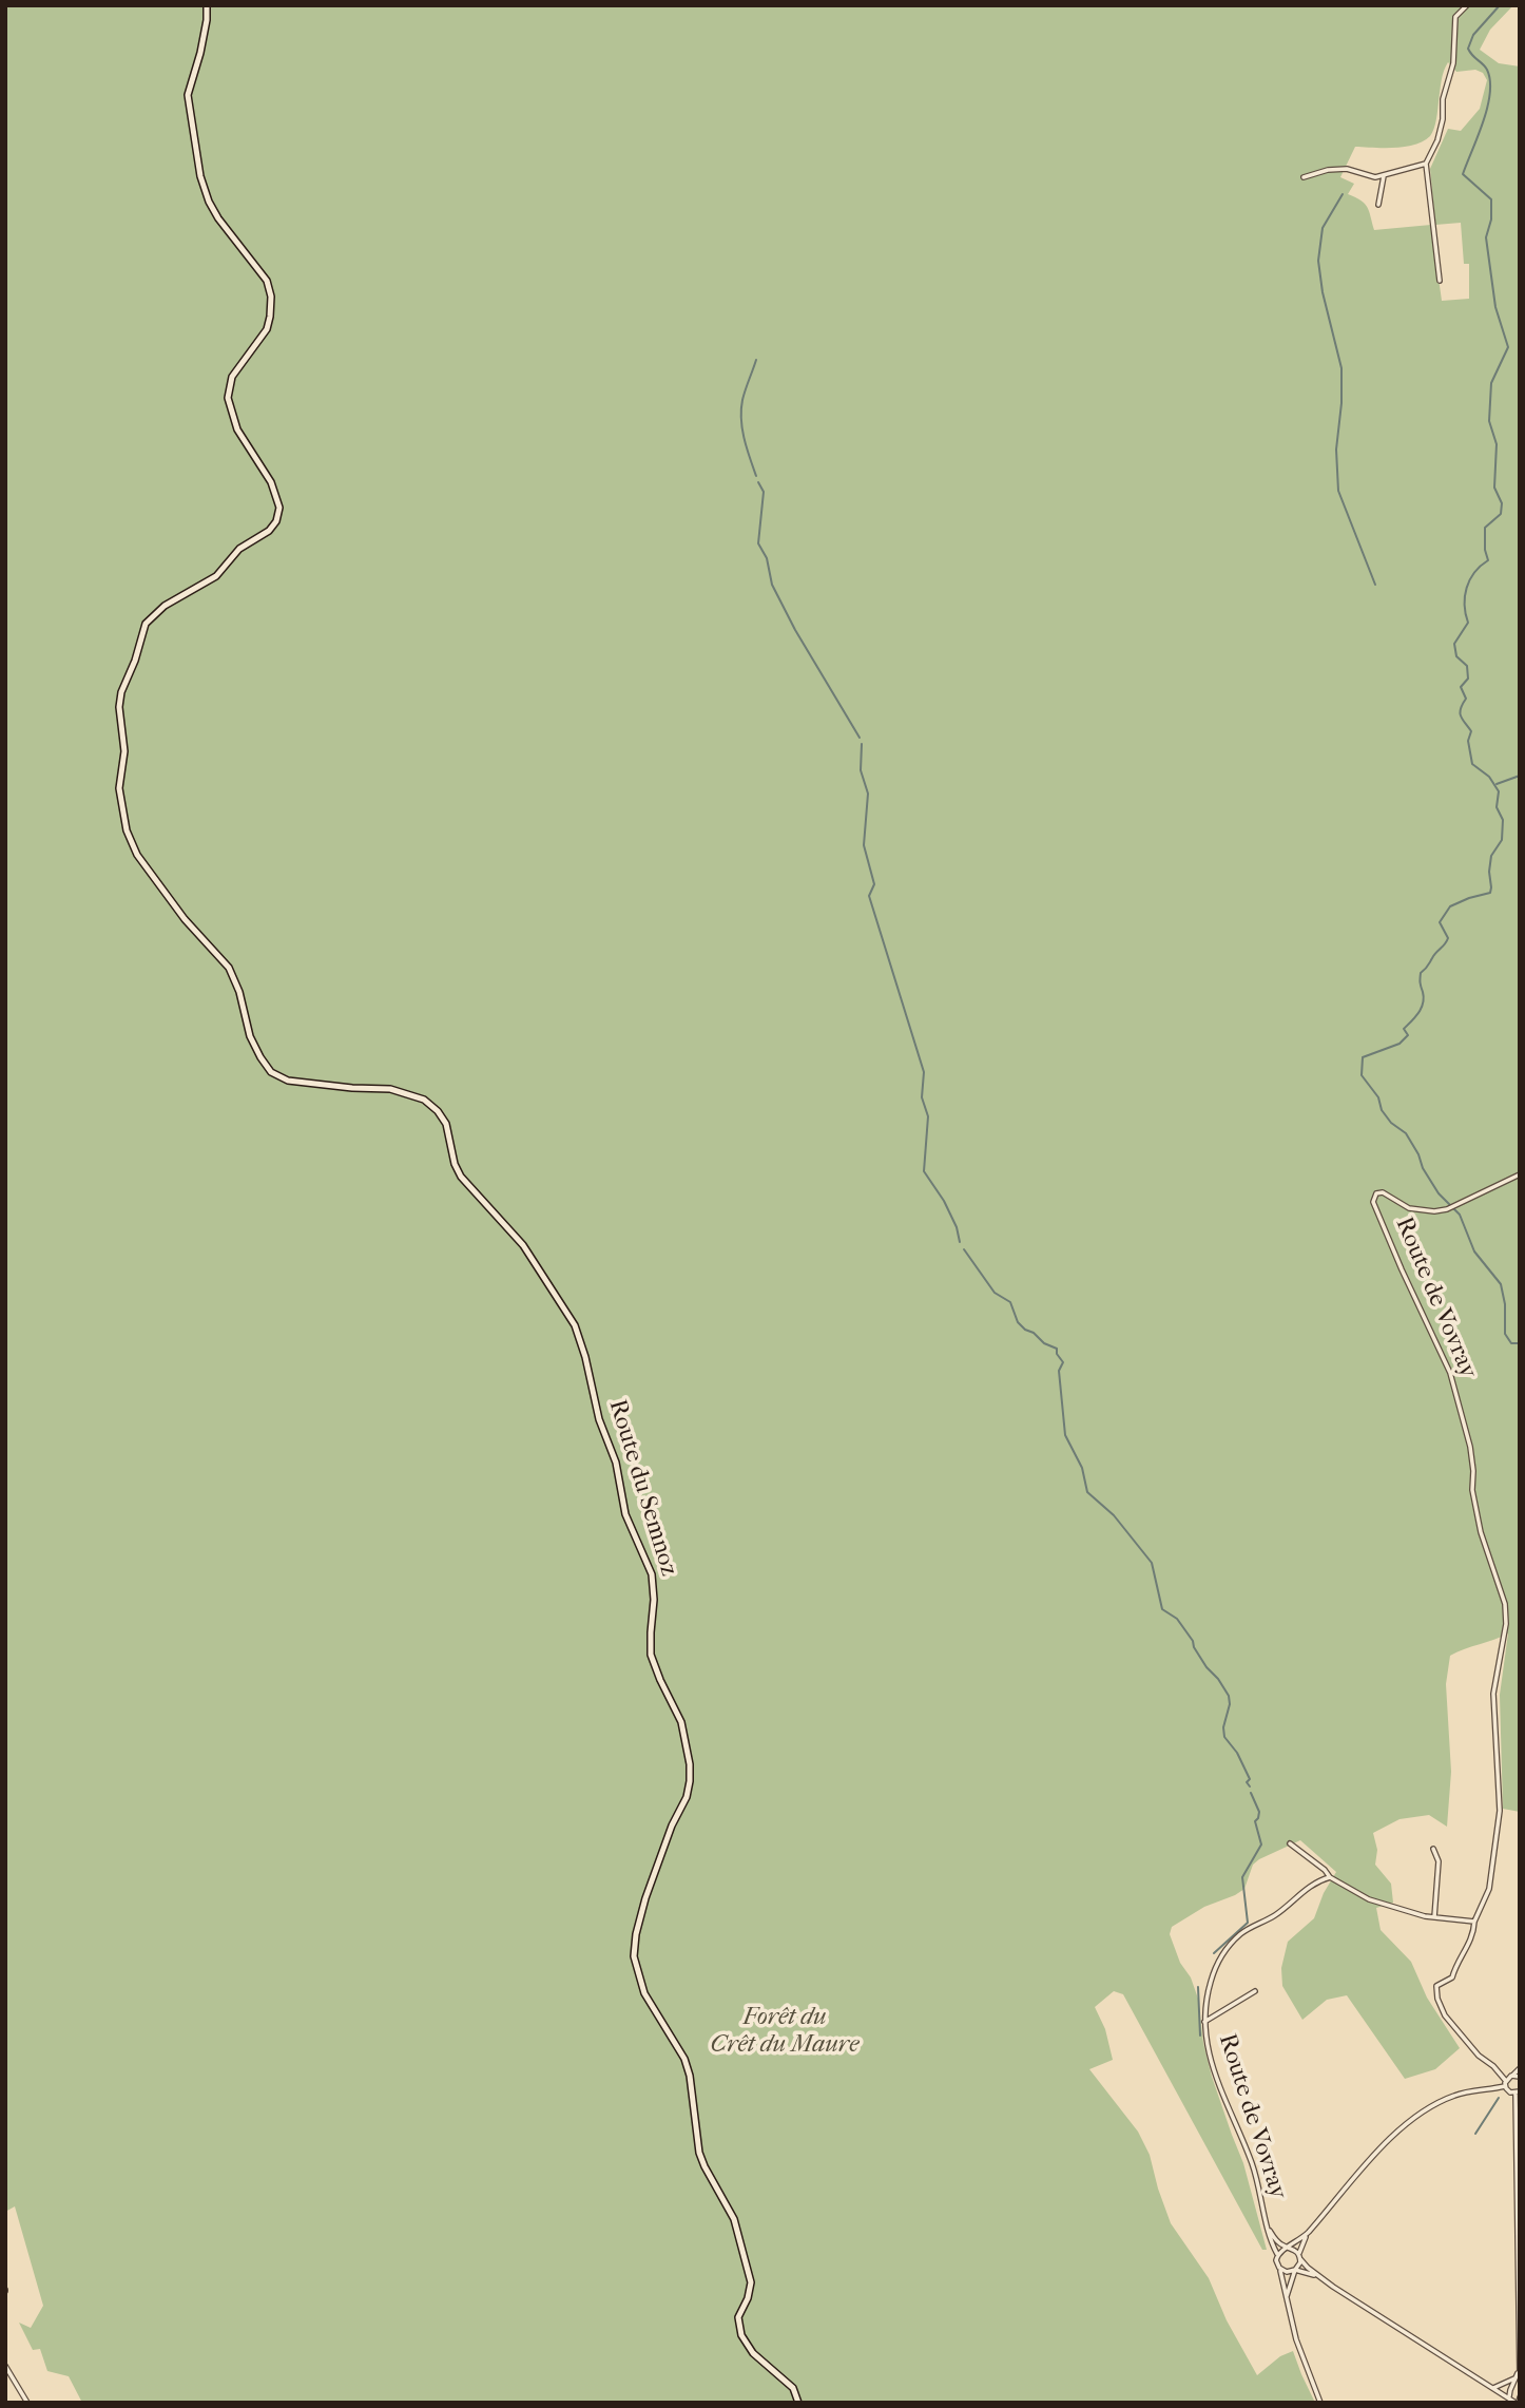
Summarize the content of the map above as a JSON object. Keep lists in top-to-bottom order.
{
  "streets": {
    "main road": ["Route du Semnoz"],
    "street": ["Route de Vovray"]
  },
  "parks": ["Forêt du Crêt du Maure"]
}
